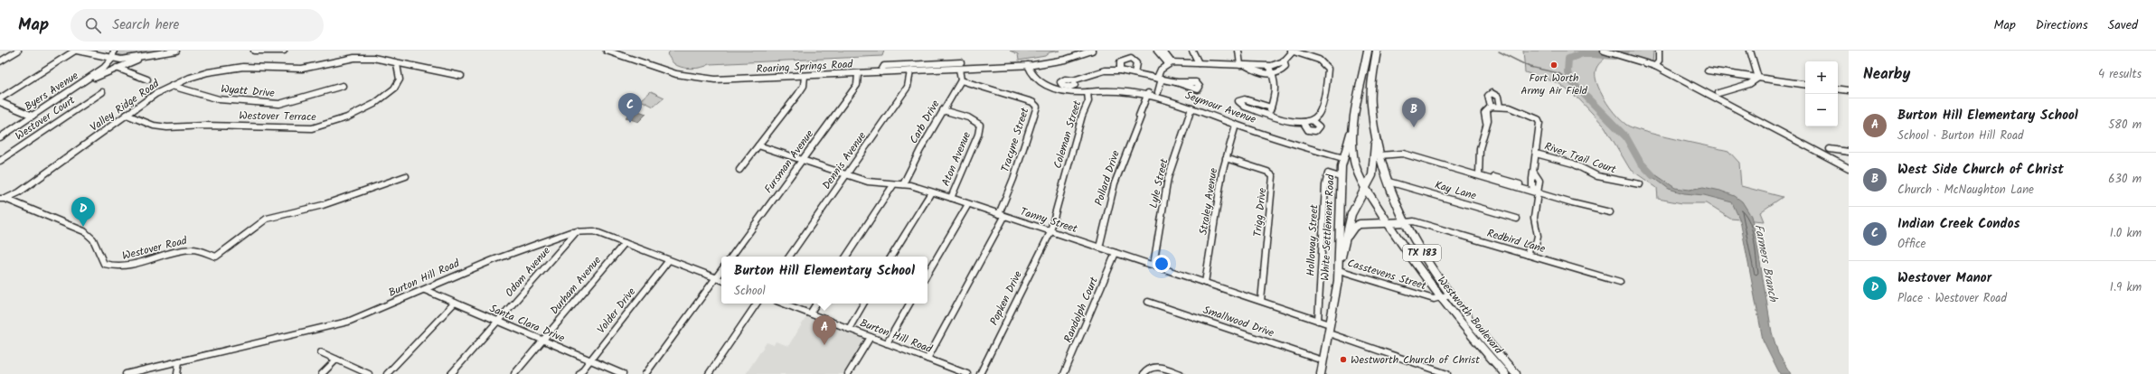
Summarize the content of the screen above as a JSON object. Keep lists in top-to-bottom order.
{
  "streets": {
    "main road": ["White Settlement Road", "TX 183", "Westworth Boulevard"],
    "street": [
      "Roaring Springs Road",
      "Byers Avenue",
      "Wyatt Drive",
      "Valley Ridge Road",
      "Seymour Avenue",
      "Westover Terrace",
      "Westover Court",
      "Carb Drive",
      "Coleman Street",
      "Tracyne Street",
      "River Trail Court",
      "Aton Avenue",
      "Dennis Avenue",
      "Fursman Avenue",
      "Pollard Drive",
      "Lyle Street",
      "Kay Lane",
      "Straley Avenue",
      "Trigg Drive",
      "Tanny Street",
      "Holloway Street",
      "Redbird Lane",
      "Westover Road",
      "Odom Avenue",
      "Casstevens Street",
      "Burton Hill Road",
      "Durham Avenue",
      "Popken Drive",
      "Randolph Court",
      "Volder Drive",
      "Smallwood Drive",
      "Santa Clara Drive"
    ]
  },
  "crossings": [
    ["Roaring Springs Road", "Coleman Street"],
    ["Roaring Springs Road", "Dennis Avenue"],
    ["Roaring Springs Road", "Fursman Avenue"],
    ["Wyatt Drive", "Valley Ridge Road"],
    ["Valley Ridge Road", "Westover Terrace"],
    ["Valley Ridge Road", "Westover Road"],
    ["Seymour Avenue", "Coleman Street"],
    ["Seymour Avenue", "Pollard Drive"],
    ["Seymour Avenue", "Lyle Street"],
    ["Seymour Avenue", "Straley Avenue"],
    ["Seymour Avenue", "White Settlement Road"],
    ["Carb Drive", "Tracyne Street"],
    ["Carb Drive", "Aton Avenue"],
    ["Carb Drive", "Tanny Street"],
    ["Coleman Street", "Tanny Street"],
    ["Coleman Street", "Popken Drive"],
    ["Tracyne Street", "Tanny Street"],
    ["Tracyne Street", "Burton Hill Road"],
    ["Aton Avenue", "Tanny Street"],
    ["Dennis Avenue", "Tanny Street"],
    ["Fursman Avenue", "Tanny Street"],
    ["Pollard Drive", "Tanny Street"],
    ["Lyle Street", "Tanny Street"],
    ["Kay Lane", "Westworth Boulevard"],
    ["Straley Avenue", "Trigg Drive"],
    ["Straley Avenue", "Tanny Street"],
    ["Trigg Drive", "Tanny Street"],
    ["Tanny Street", "White Settlement Road"],
    ["Tanny Street", "Holloway Street"],
    ["Tanny Street", "Popken Drive"],
    ["Tanny Street", "Randolph Court"],
    ["White Settlement Road", "Holloway Street"],
    ["White Settlement Road", "Casstevens Street"],
    ["White Settlement Road", "Westworth Boulevard"],
    ["White Settlement Road", "Smallwood Drive"],
    ["Redbird Lane", "Westworth Boulevard"],
    ["Odom Avenue", "Burton Hill Road"],
    ["Odom Avenue", "Santa Clara Drive"],
    ["Casstevens Street", "Westworth Boulevard"],
    ["Burton Hill Road", "Durham Avenue"],
    ["Burton Hill Road", "Volder Drive"],
    ["Burton Hill Road", "Santa Clara Drive"],
    ["Durham Avenue", "Santa Clara Drive"],
    ["Volder Drive", "Santa Clara Drive"]
  ],
  "water": ["Farmers Branch"],
  "places": ["Fort Worth Army Air Field", "Westworth Church of Christ"],
  "page": {
    "header": "Map",
    "search": "Search here",
    "nav": ["Map", "Directions", "Saved"],
    "heading": ["Nearby", "4 results"],
    "map_buttons": ["+", "−"],
    "pins": [
      "C",
      "B",
      "D",
      "A"
    ],
    "list": [
      {
        "mark": "A",
        "name": "Burton Hill Elementary School",
        "note": "School · Burton Hill Road",
        "value": "580 m"
      },
      {
        "mark": "B",
        "name": "West Side Church of Christ",
        "note": "Church · McNaughton Lane",
        "value": "630 m"
      },
      {
        "mark": "C",
        "name": "Indian Creek Condos",
        "note": "Office",
        "value": "1.0 km"
      },
      {
        "mark": "D",
        "name": "Westover Manor",
        "note": "Place · Westover Road",
        "value": "1.9 km"
      }
    ],
    "popup": ["Burton Hill Elementary School", "School"]
  }
}
